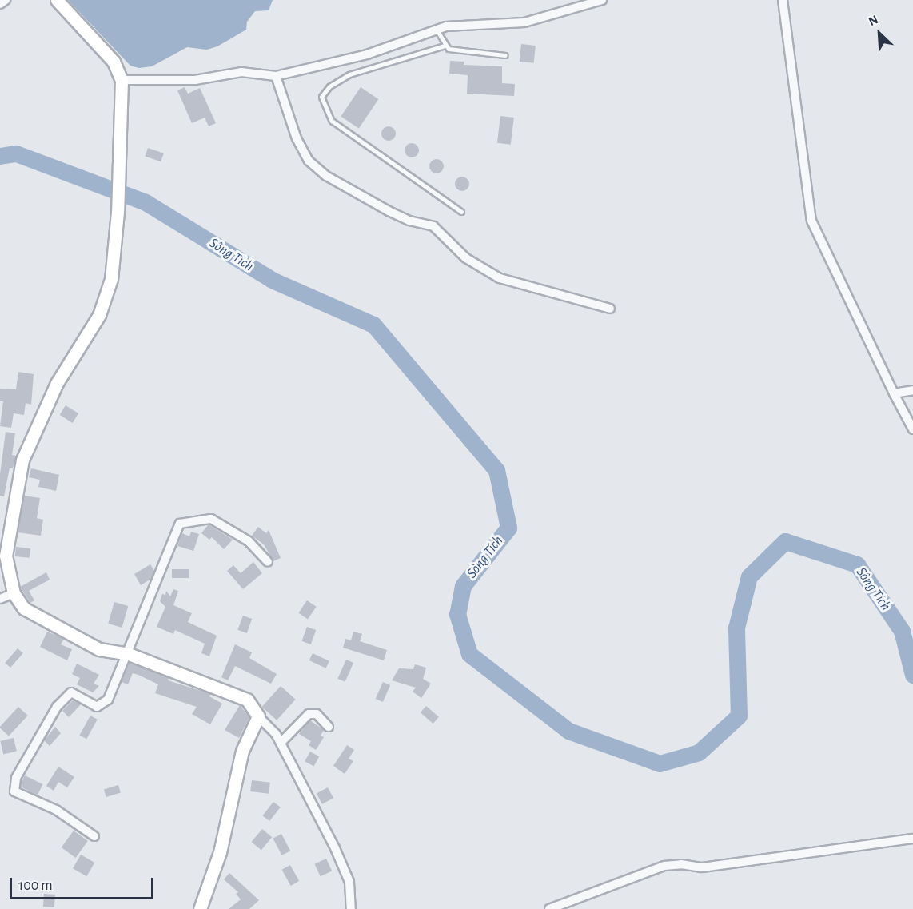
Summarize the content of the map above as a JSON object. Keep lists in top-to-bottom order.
{
  "water": ["Sông Tích"],
  "scale_bar": "100 m",
  "north": "top left"
}
